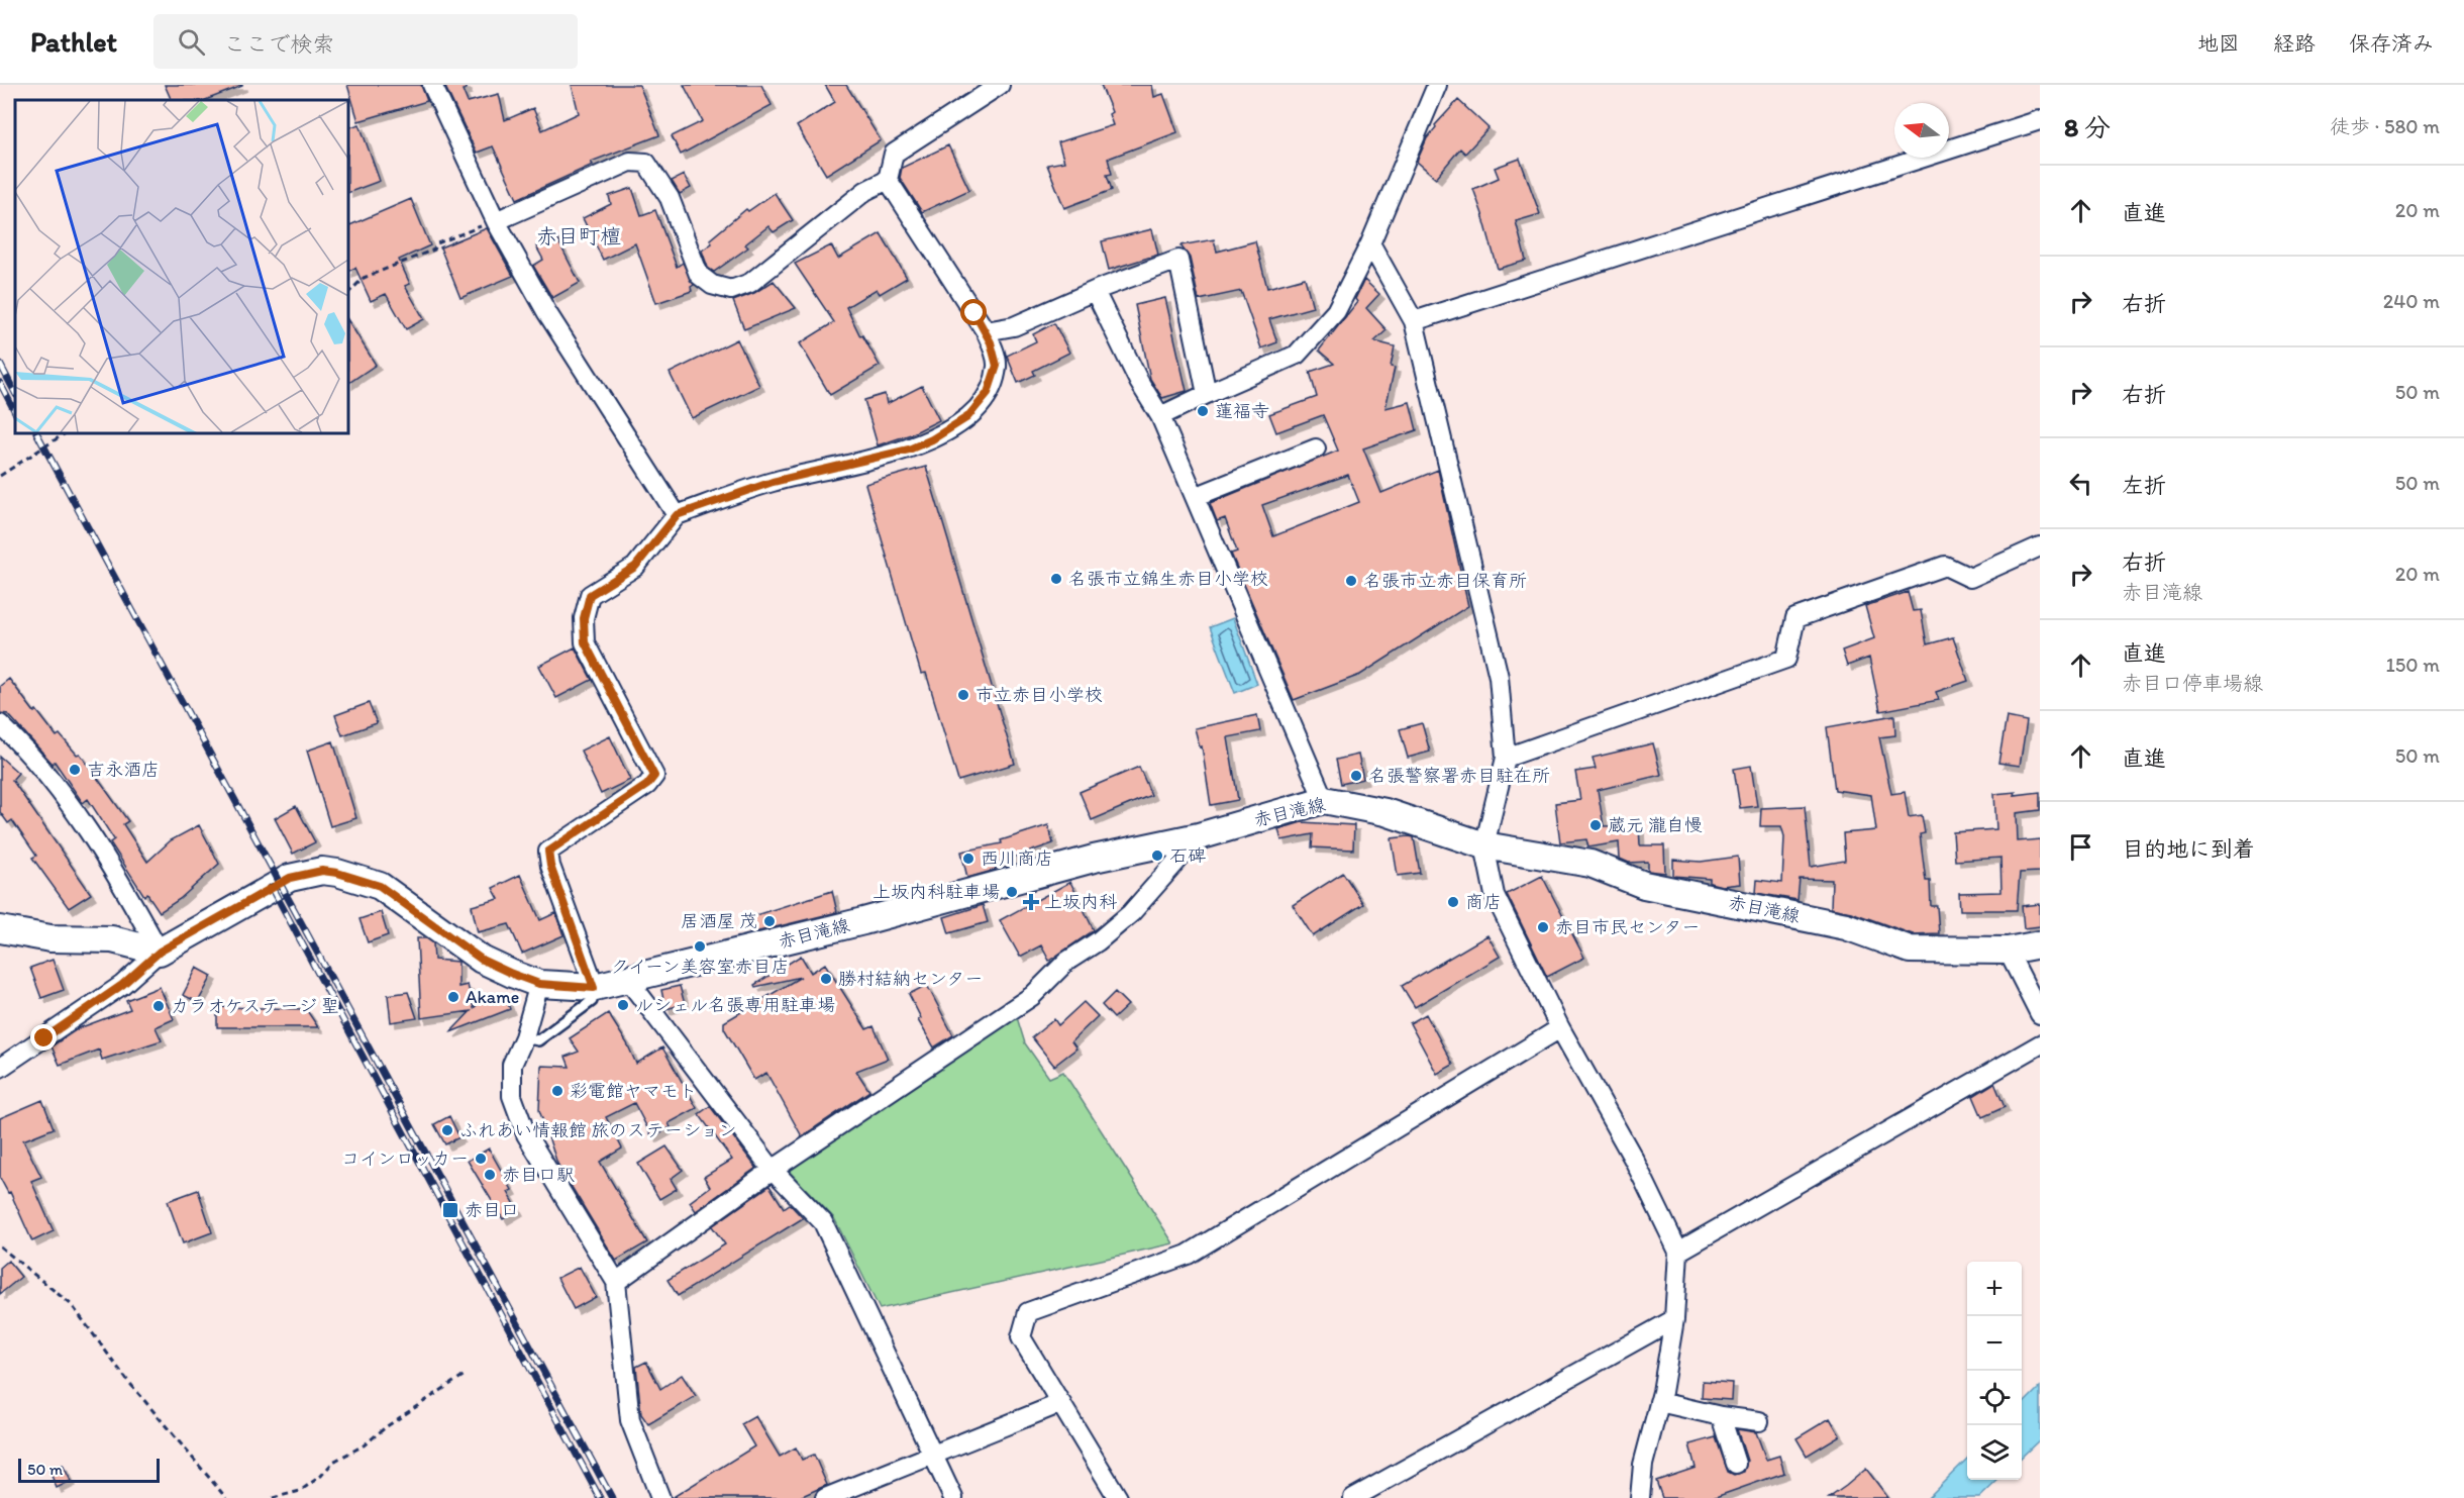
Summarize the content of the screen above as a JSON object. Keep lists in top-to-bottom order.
{
  "streets": {
    "main road": ["赤目滝線"]
  },
  "districts": ["赤目町檀"],
  "places": {
    "other": [
      "蓮福寺",
      "名張市立錦生赤目小学校",
      "名張市立赤目保育所",
      "市立赤目小学校",
      "吉永酒店",
      "名張警察署赤目駐在所",
      "蔵元 瀧自慢",
      "石碑",
      "西川商店",
      "上坂内科駐車場",
      "商店",
      "居酒屋 茂",
      "赤目市民センター",
      "クイーン美容室赤目店",
      "勝村結納センター",
      "Akame",
      "ルシェル名張専用駐車場",
      "カラオケステージ 聖",
      "彩電館ヤマモト",
      "ふれあい情報館 旅のステーション",
      "コインロッカー",
      "赤目口駅"
    ],
    "health": ["上坂内科"],
    "transit": ["赤目口"]
  },
  "scale_bar": "50 m",
  "north": "left",
  "page": {
    "header": "Pathlet",
    "search": "ここで検索",
    "nav": ["地図", "経路", "保存済み"],
    "heading": ["8 分", "徒歩 · 580 m"],
    "list": [
      ["直進", "20 m"],
      ["右折", "240 m"],
      ["右折", "50 m"],
      ["左折", "50 m"],
      ["右折", "赤目滝線", "20 m"],
      ["直進", "赤目口停車場線", "150 m"],
      ["直進", "50 m"],
      "目的地に到着"
    ],
    "map_buttons": ["+", "−"],
    "scale": "50 m"
  }
}
